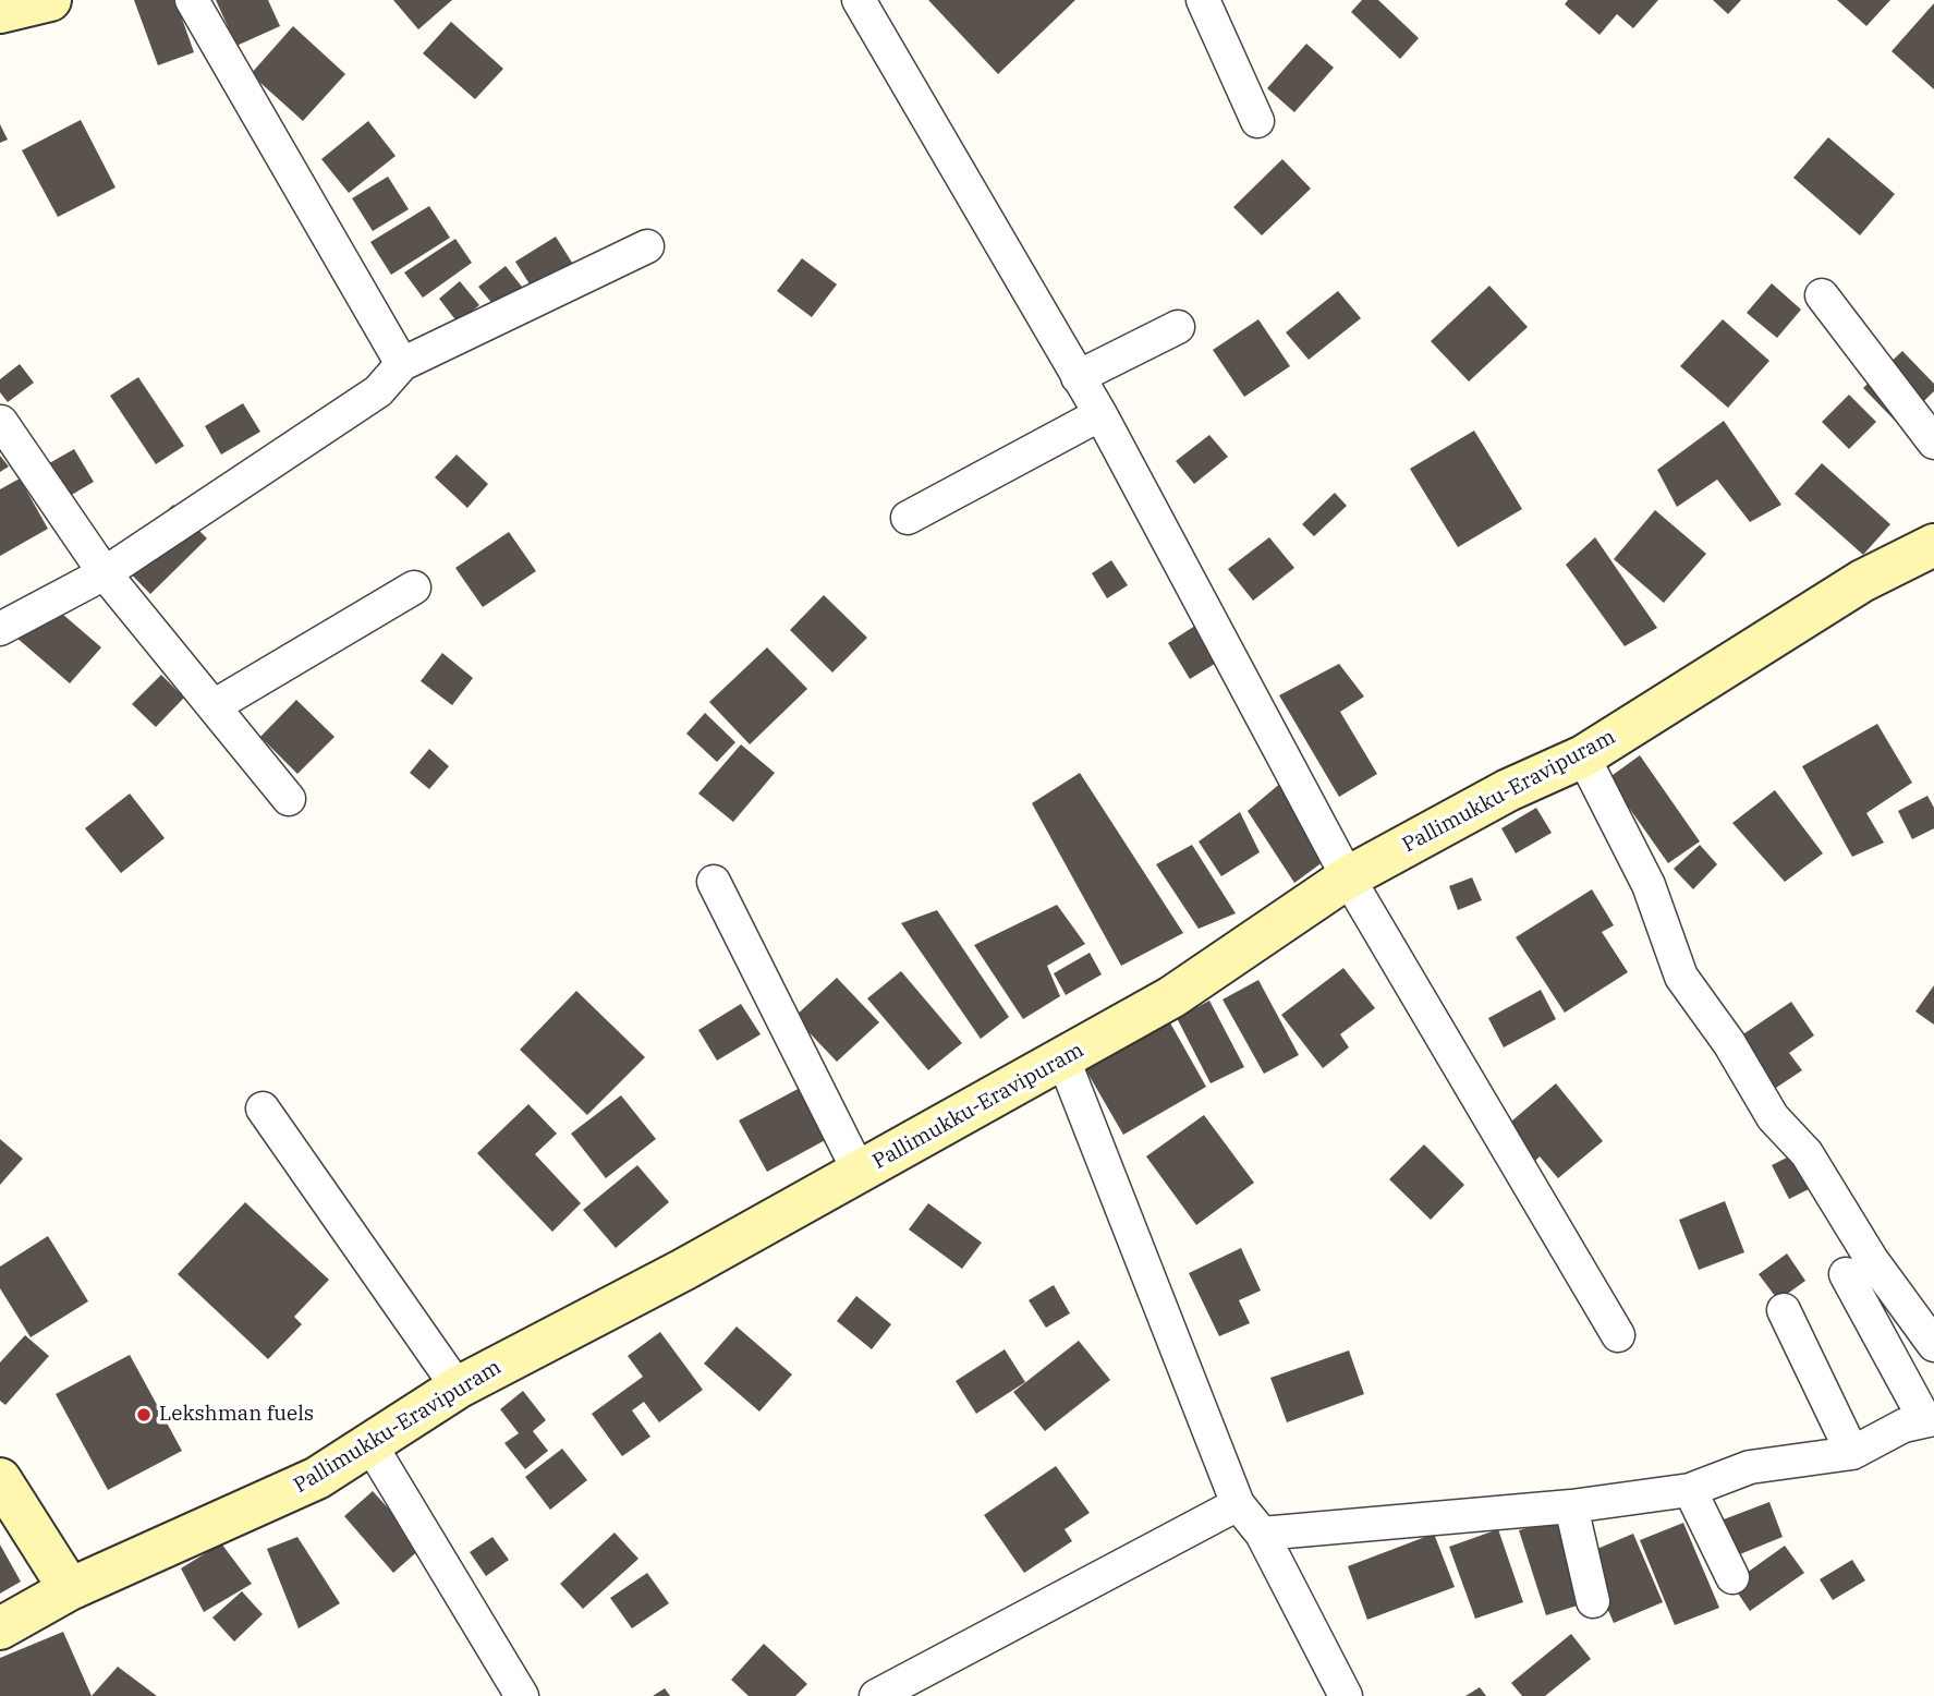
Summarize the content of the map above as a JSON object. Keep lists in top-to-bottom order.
{
  "streets": {
    "main road": ["Pallimukku-Eravipuram"]
  },
  "places": ["Lekshman fuels"]
}
